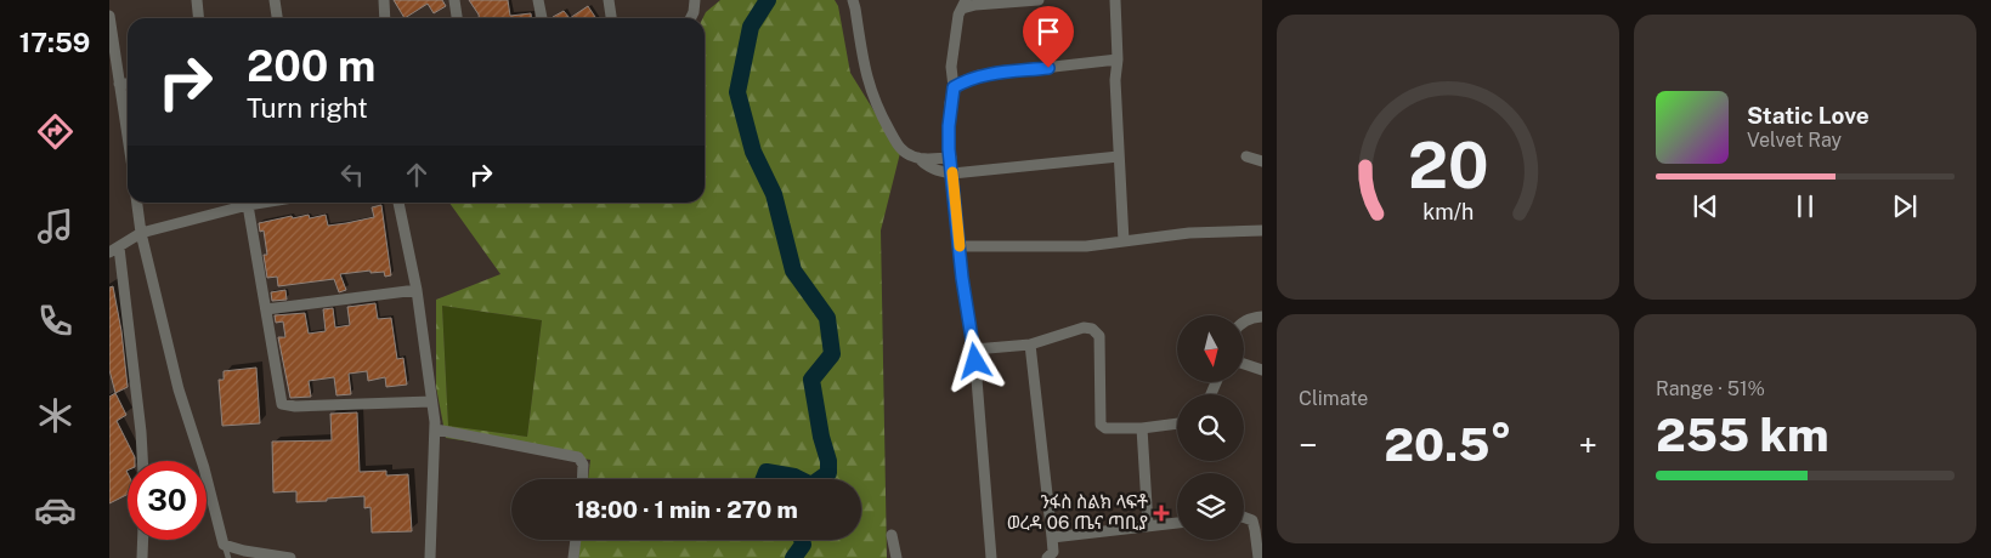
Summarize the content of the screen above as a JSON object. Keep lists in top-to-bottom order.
{
  "places": {
    "health": ["ንፋስ ስልክ ላፍቶ ወረዳ 06 ጤና ጣቢያ"]
  },
  "north": "bottom",
  "page": {
    "tabs": "17:59",
    "turn": ["200 m", "Turn right"],
    "song": ["Static Love", "Velvet Ray"],
    "tile": [
      "Climate",
      ["Range · 51%", "255 km"]
    ],
    "heat": ["−", "20.5°", "+"],
    "limit": "30",
    "trip": "18:00 · 1 min · 270 m",
    "gauge": ["20", "km/h"]
  }
}
